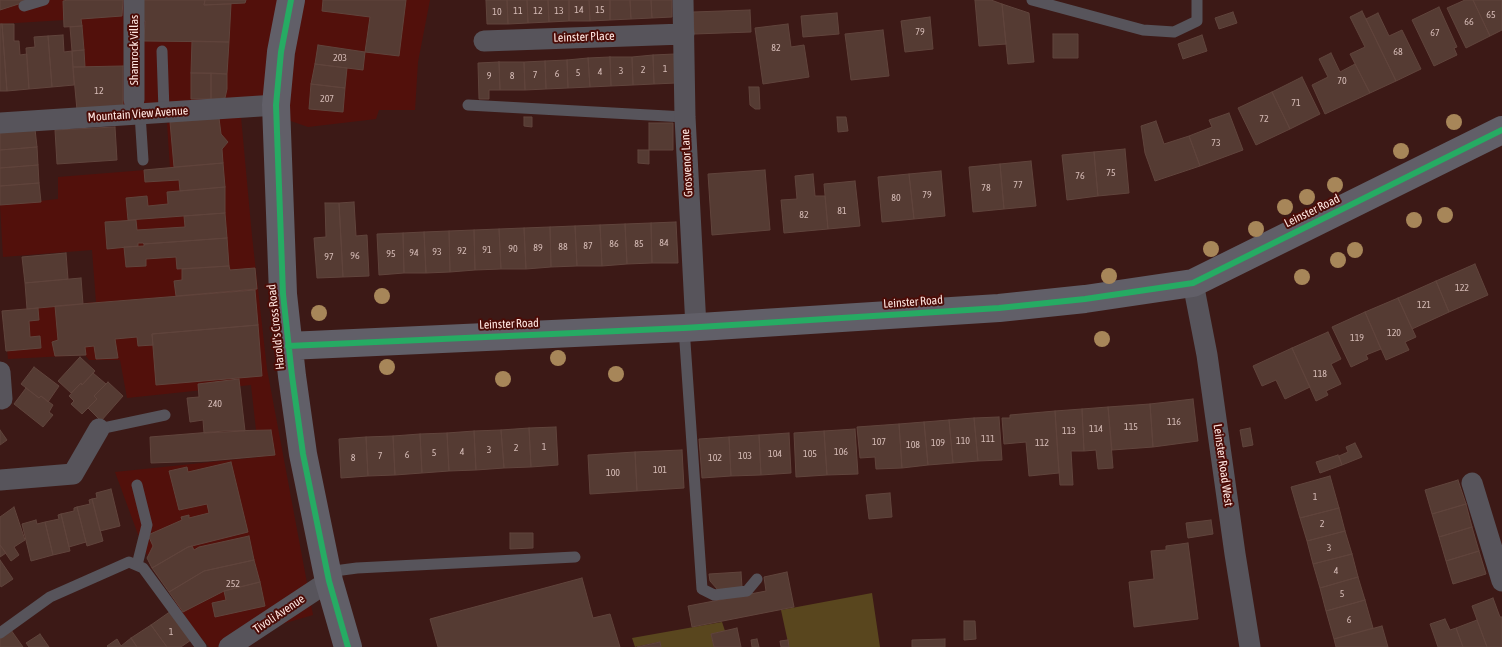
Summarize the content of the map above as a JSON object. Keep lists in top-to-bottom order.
{
  "streets": {
    "street": [
      "Leinster Place",
      "Shamrock Villas",
      "Mountain View Avenue",
      "Grosvenor Lane",
      "Leinster Road",
      "Harold's Cross Road",
      "Leinster Road West",
      "Tivoli Avenue"
    ]
  },
  "crossings": [
    ["Leinster Place", "Grosvenor Lane"],
    ["Shamrock Villas", "Mountain View Avenue"],
    ["Mountain View Avenue", "Harold's Cross Road"],
    ["Grosvenor Lane", "Leinster Road"],
    ["Leinster Road", "Harold's Cross Road"],
    ["Leinster Road", "Leinster Road West"],
    ["Harold's Cross Road", "Tivoli Avenue"]
  ],
  "house_numbers": [
    "14",
    "15",
    "11",
    "12",
    "13",
    "10",
    "65",
    "66",
    "79",
    "67",
    "82",
    "68",
    "203",
    "1",
    "2",
    "3",
    "4",
    "5",
    "6",
    "7",
    "9",
    "8",
    "70",
    "12",
    "207",
    "71",
    "72",
    "73",
    "75",
    "76",
    "77",
    "78",
    "79",
    "80",
    "81",
    "82",
    "84",
    "86",
    "85",
    "87",
    "88",
    "89",
    "90",
    "91",
    "92",
    "93",
    "94",
    "95",
    "96",
    "97",
    "122",
    "121",
    "120",
    "119",
    "118",
    "240",
    "116",
    "115",
    "114",
    "113",
    "111",
    "110",
    "107",
    "109",
    "112",
    "108",
    "1",
    "2",
    "3",
    "4",
    "106",
    "5",
    "104",
    "105",
    "6",
    "7",
    "103",
    "8",
    "102",
    "101",
    "100",
    "1",
    "2",
    "3",
    "4",
    "252",
    "5",
    "6",
    "1"
  ]
}
